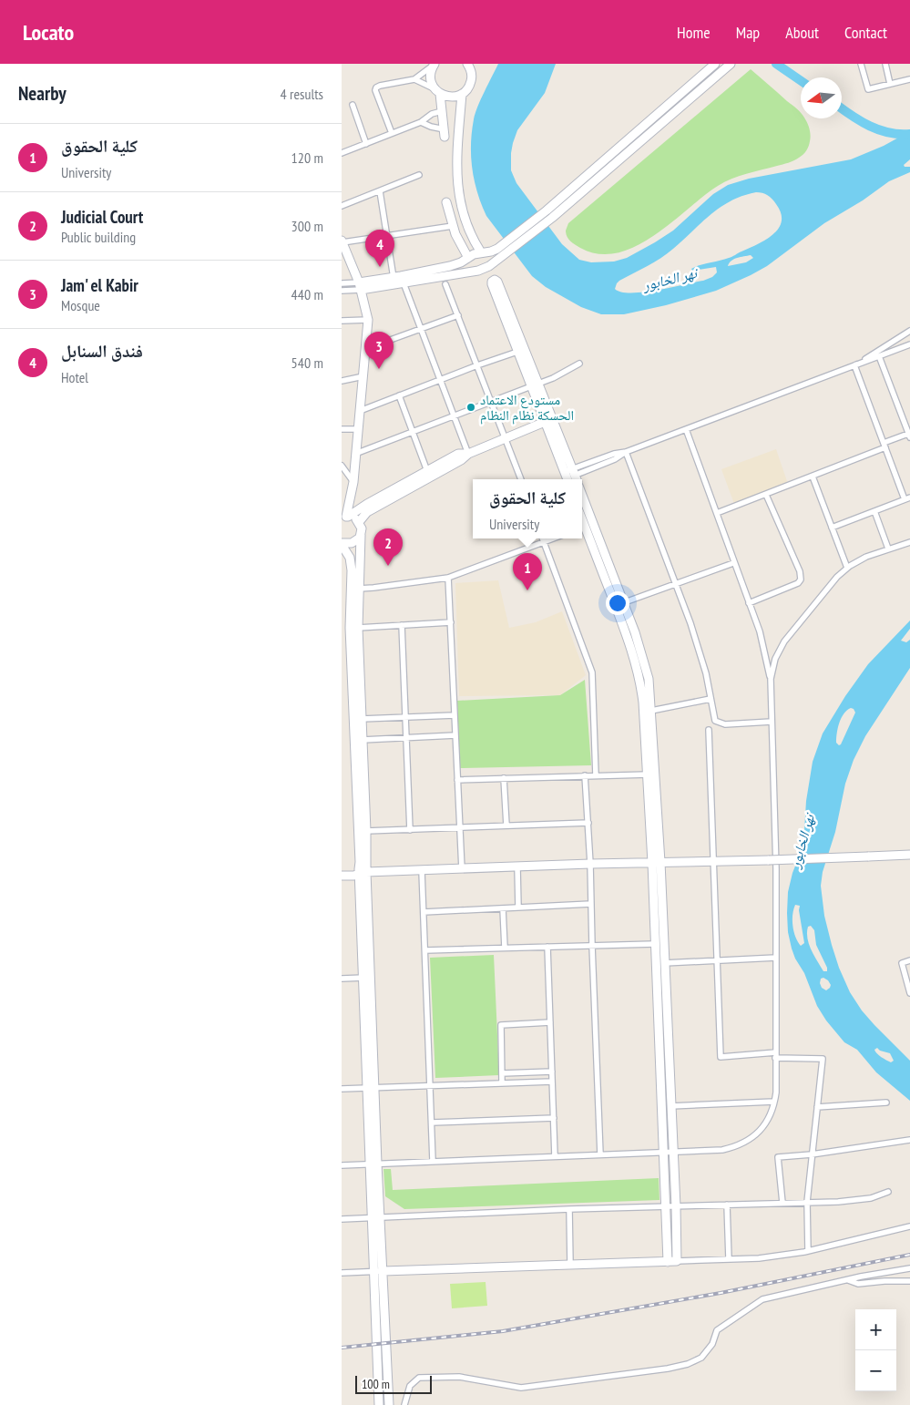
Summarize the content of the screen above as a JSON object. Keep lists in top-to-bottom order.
{
  "water": ["نهر الخابور"],
  "places": ["مستودع الاعتماد الحسكة نظام النظام"],
  "scale_bar": "100 m",
  "north": "left",
  "page": {
    "header": "Locato",
    "nav": [
      "Home",
      "Map",
      "About",
      "Contact"
    ],
    "heading": ["Nearby", "4 results"],
    "list": [
      {
        "mark": "1",
        "name": "كلية الحقوق",
        "note": "University",
        "value": "120 m"
      },
      {
        "mark": "2",
        "name": "Judicial Court",
        "note": "Public building",
        "value": "300 m"
      },
      {
        "mark": "3",
        "name": "Jam' el Kabir",
        "note": "Mosque",
        "value": "440 m"
      },
      {
        "mark": "4",
        "name": "فندق السنابل",
        "note": "Hotel",
        "value": "540 m"
      }
    ],
    "pins": [
      "4",
      "3",
      "2",
      "1"
    ],
    "popup": ["كلية الحقوق", "University"],
    "map_buttons": ["+", "−"],
    "scale": "100 m"
  }
}
